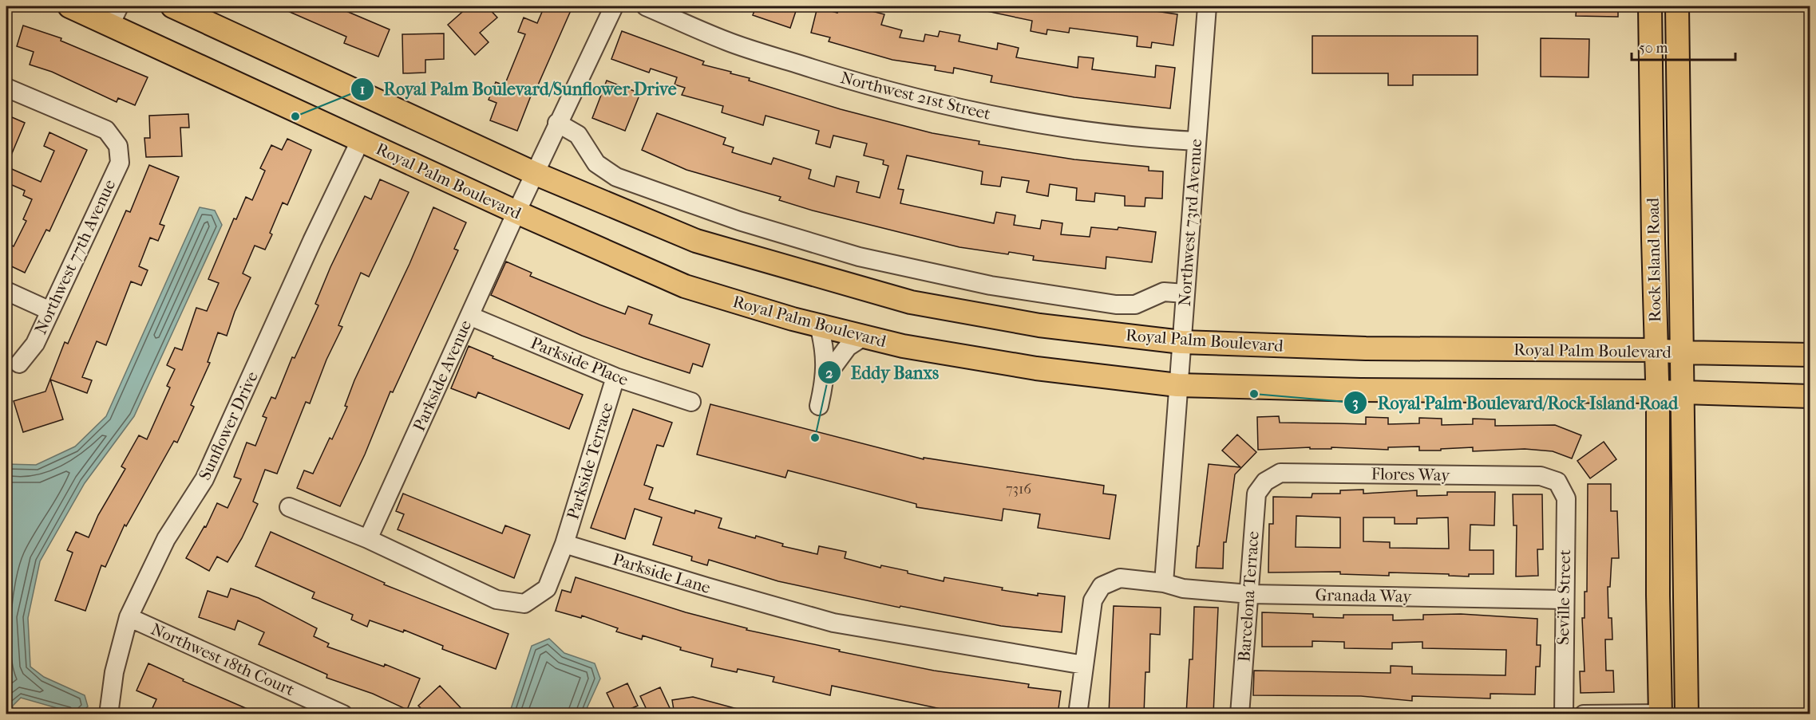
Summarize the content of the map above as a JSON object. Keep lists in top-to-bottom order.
{
  "streets": {
    "main road": ["Royal Palm Boulevard", "Rock Island Road"],
    "street": [
      "Northwest 21st Street",
      "Northwest 73rd Avenue",
      "Northwest 77th Avenue",
      "Parkside Place",
      "Parkside Avenue",
      "Sunflower Drive",
      "Parkside Terrace",
      "Flores Way",
      "Parkside Lane",
      "Granada Way",
      "Barcelona Terrace",
      "Seville Street",
      "Northwest 18th Court"
    ]
  },
  "crossings": [
    ["Northwest 21st Street", "Northwest 73rd Avenue"],
    ["Royal Palm Boulevard", "Northwest 73rd Avenue"],
    ["Royal Palm Boulevard", "Rock Island Road"],
    ["Royal Palm Boulevard", "Parkside Avenue"],
    ["Royal Palm Boulevard", "Sunflower Drive"],
    ["Northwest 73rd Avenue", "Granada Way"],
    ["Parkside Place", "Parkside Avenue"],
    ["Parkside Place", "Parkside Terrace"],
    ["Sunflower Drive", "Northwest 18th Court"],
    ["Parkside Terrace", "Parkside Lane"],
    ["Flores Way", "Barcelona Terrace"],
    ["Flores Way", "Seville Street"],
    ["Parkside Lane", "Granada Way"],
    ["Granada Way", "Barcelona Terrace"],
    ["Granada Way", "Seville Street"]
  ],
  "places": ["Royal Palm Boulevard/Sunflower Drive", "Royal Palm Boulevard/Rock Island Road", "Eddy Banxs"],
  "house_numbers": ["7316"],
  "scale_bar": "50 m"
}
